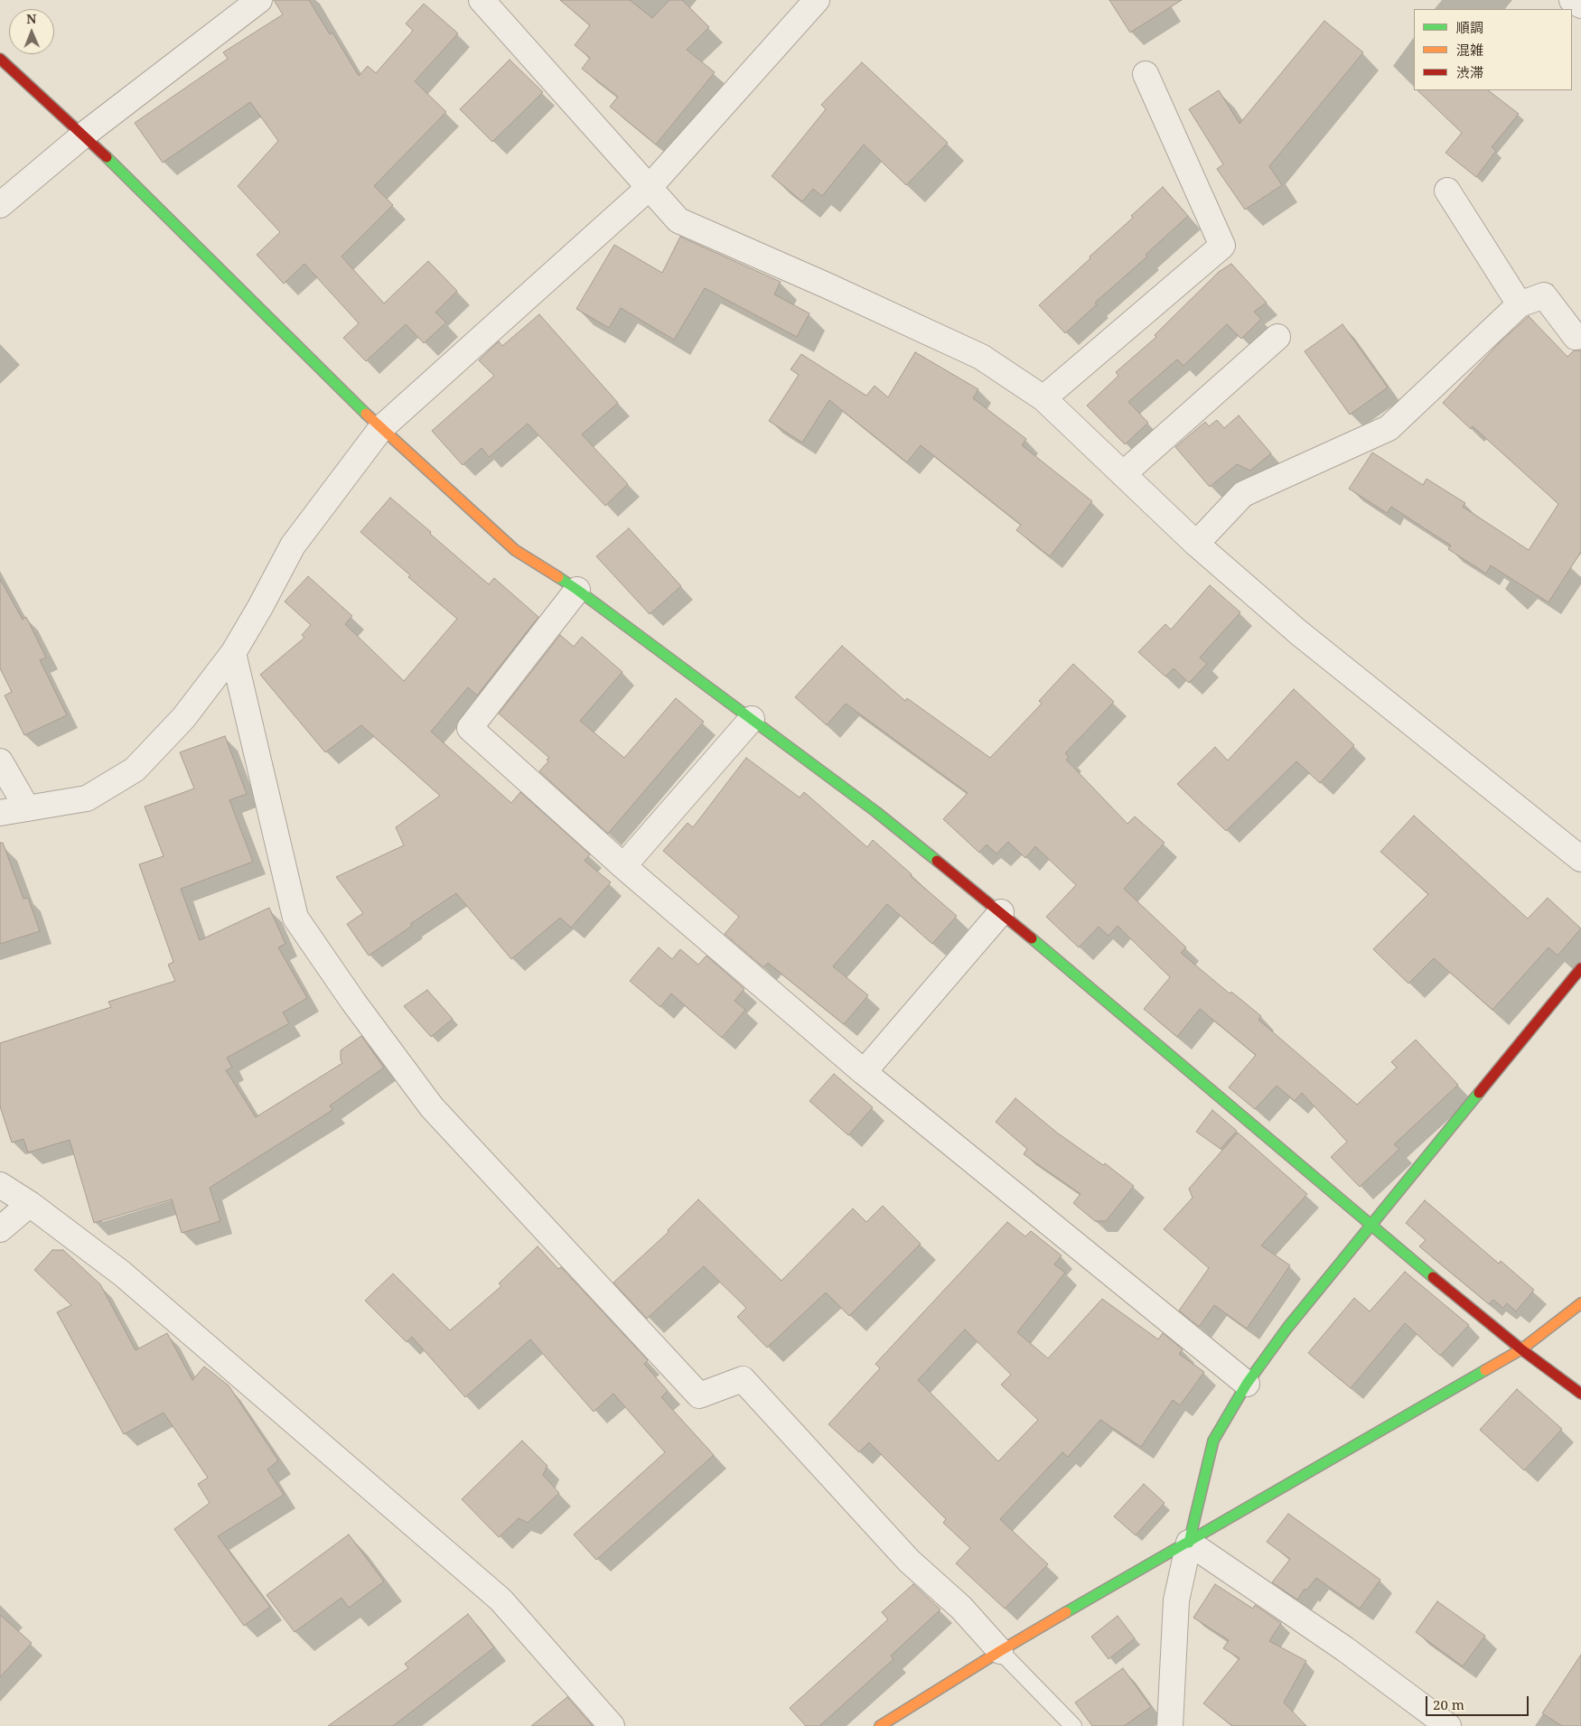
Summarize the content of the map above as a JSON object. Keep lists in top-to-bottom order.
{
  "legend": ["順調", "混雑", "渋滞"],
  "scale_bar": "20 m",
  "north": "top"
}
